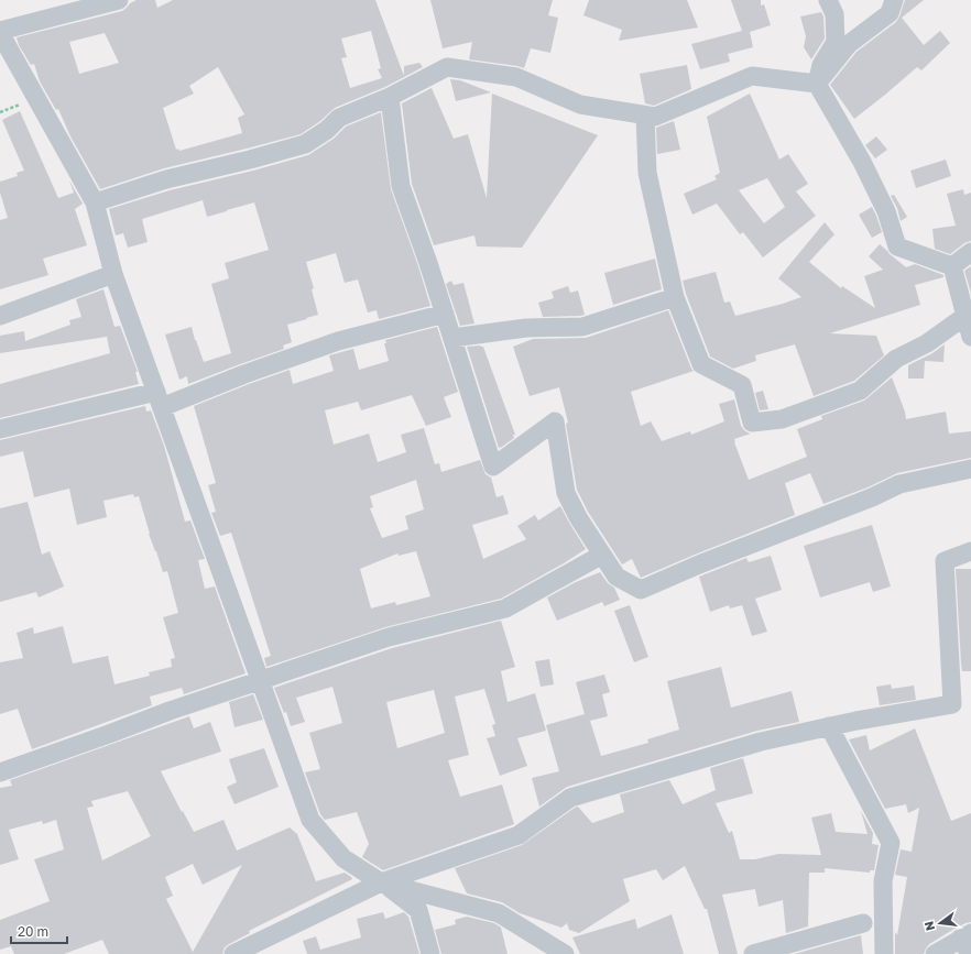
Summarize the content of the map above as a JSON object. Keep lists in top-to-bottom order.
{
  "scale_bar": "20 m",
  "north": "left"
}
